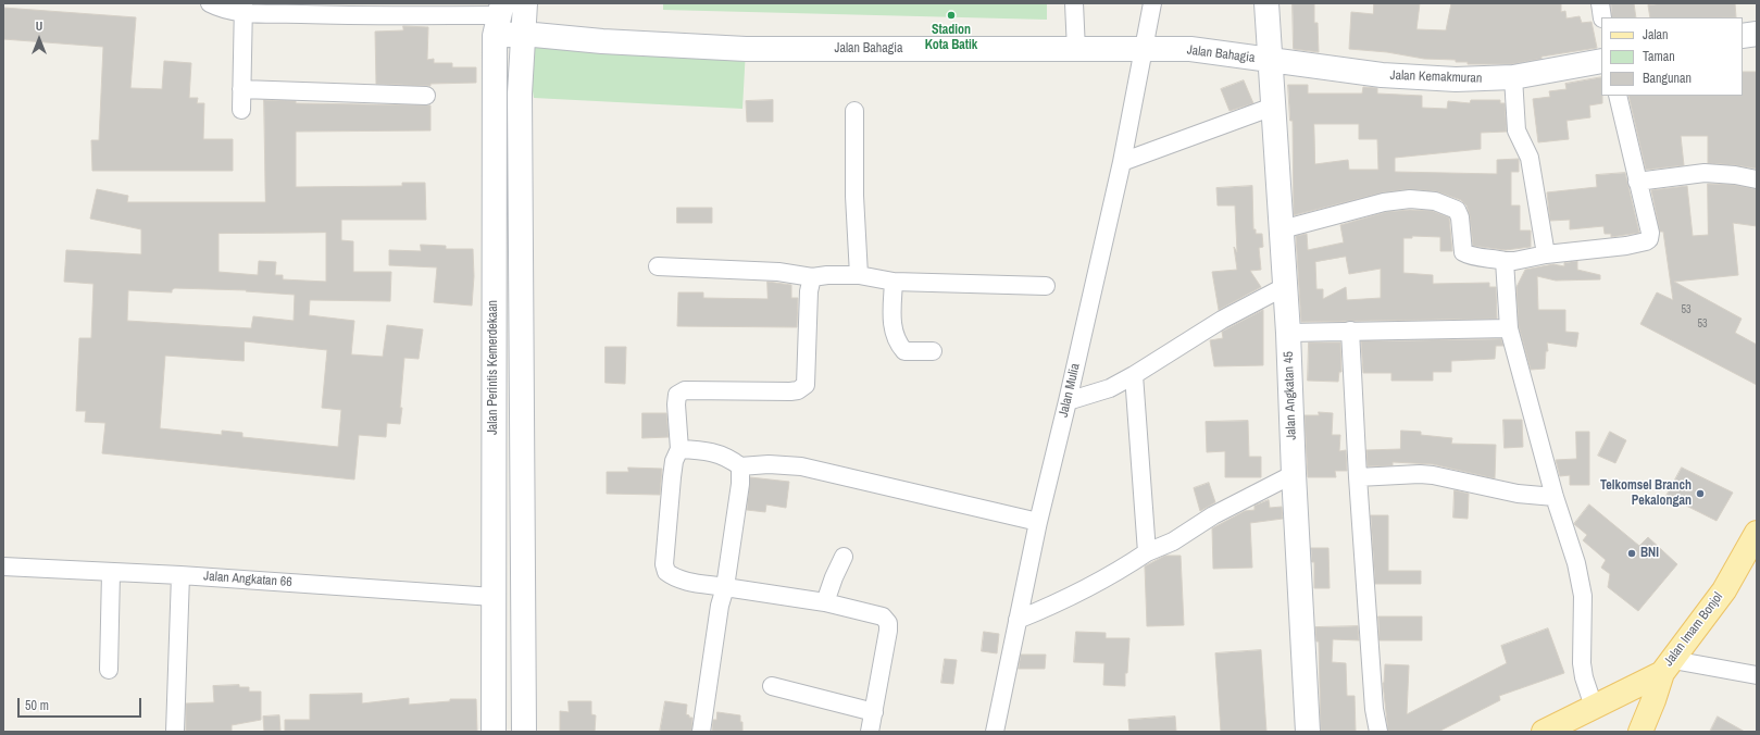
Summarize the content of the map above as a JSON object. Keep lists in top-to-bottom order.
{
  "streets": {
    "main road": ["Jalan Imam Bonjol"],
    "street": [
      "Jalan Bahagia",
      "Jalan Kemakmuran",
      "Jalan Perintis Kemerdekaan",
      "Jalan Mulia",
      "Jalan Angkatan 45",
      "Jalan Angkatan 66"
    ]
  },
  "crossings": [
    ["Jalan Bahagia", "Jalan Kemakmuran"],
    ["Jalan Bahagia", "Jalan Perintis Kemerdekaan"],
    ["Jalan Bahagia", "Jalan Mulia"],
    ["Jalan Bahagia", "Jalan Angkatan 45"],
    ["Jalan Kemakmuran", "Jalan Angkatan 45"],
    ["Jalan Perintis Kemerdekaan", "Jalan Angkatan 66"]
  ],
  "places": ["Stadion Kota Batik", "Telkomsel Branch Pekalongan", "BNI"],
  "house_numbers": ["53", "53"],
  "legend": ["Jalan", "Taman", "Bangunan"],
  "scale_bar": "50 m",
  "north": "top"
}
